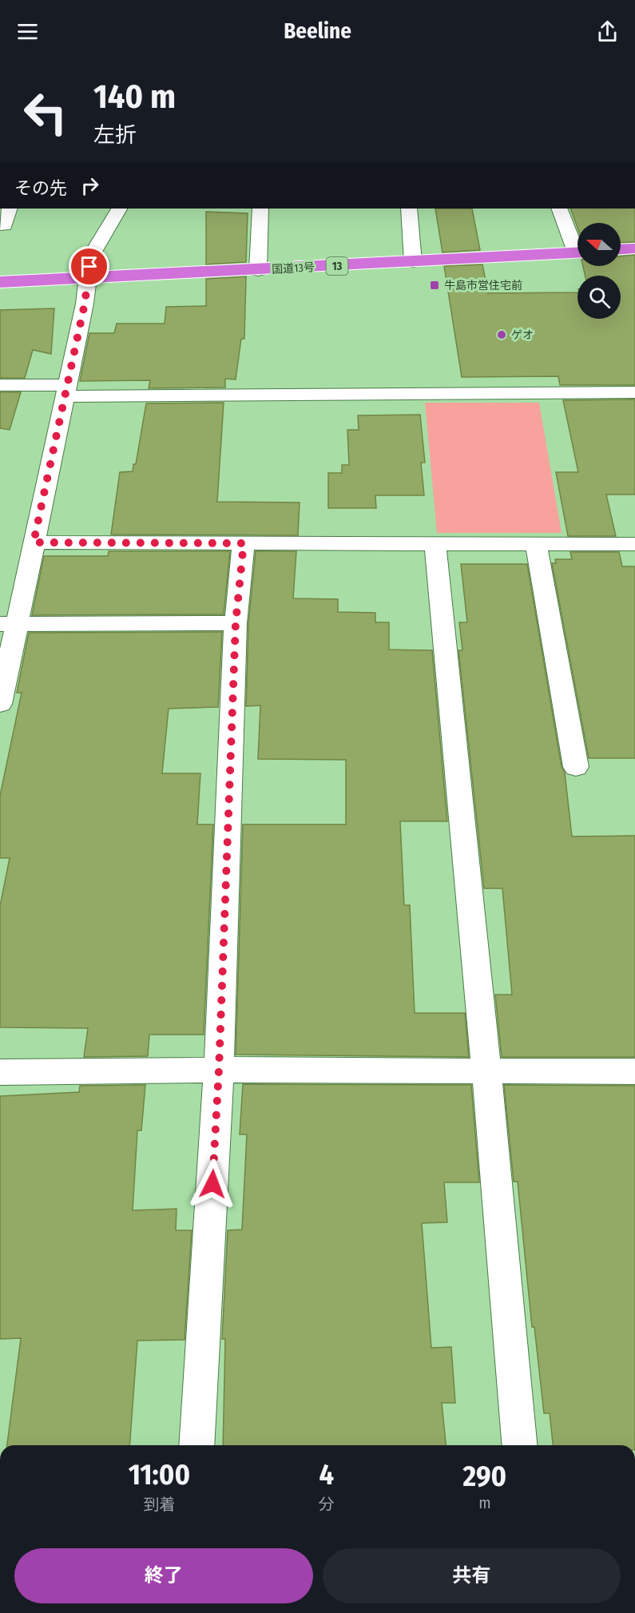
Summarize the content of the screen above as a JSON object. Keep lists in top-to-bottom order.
{
  "streets": {
    "highway": ["13", "国道13号"]
  },
  "places": {
    "transit": ["牛島市営住宅前"],
    "other": ["ゲオ"]
  },
  "north": "left",
  "page": {
    "header": "Beeline",
    "turn": ["140 m", "左折"],
    "then": "その先",
    "eta": [
      "11:00",
      "到着",
      "4",
      "分",
      "290",
      "m"
    ],
    "buttons": ["終了", "共有"]
  }
}
